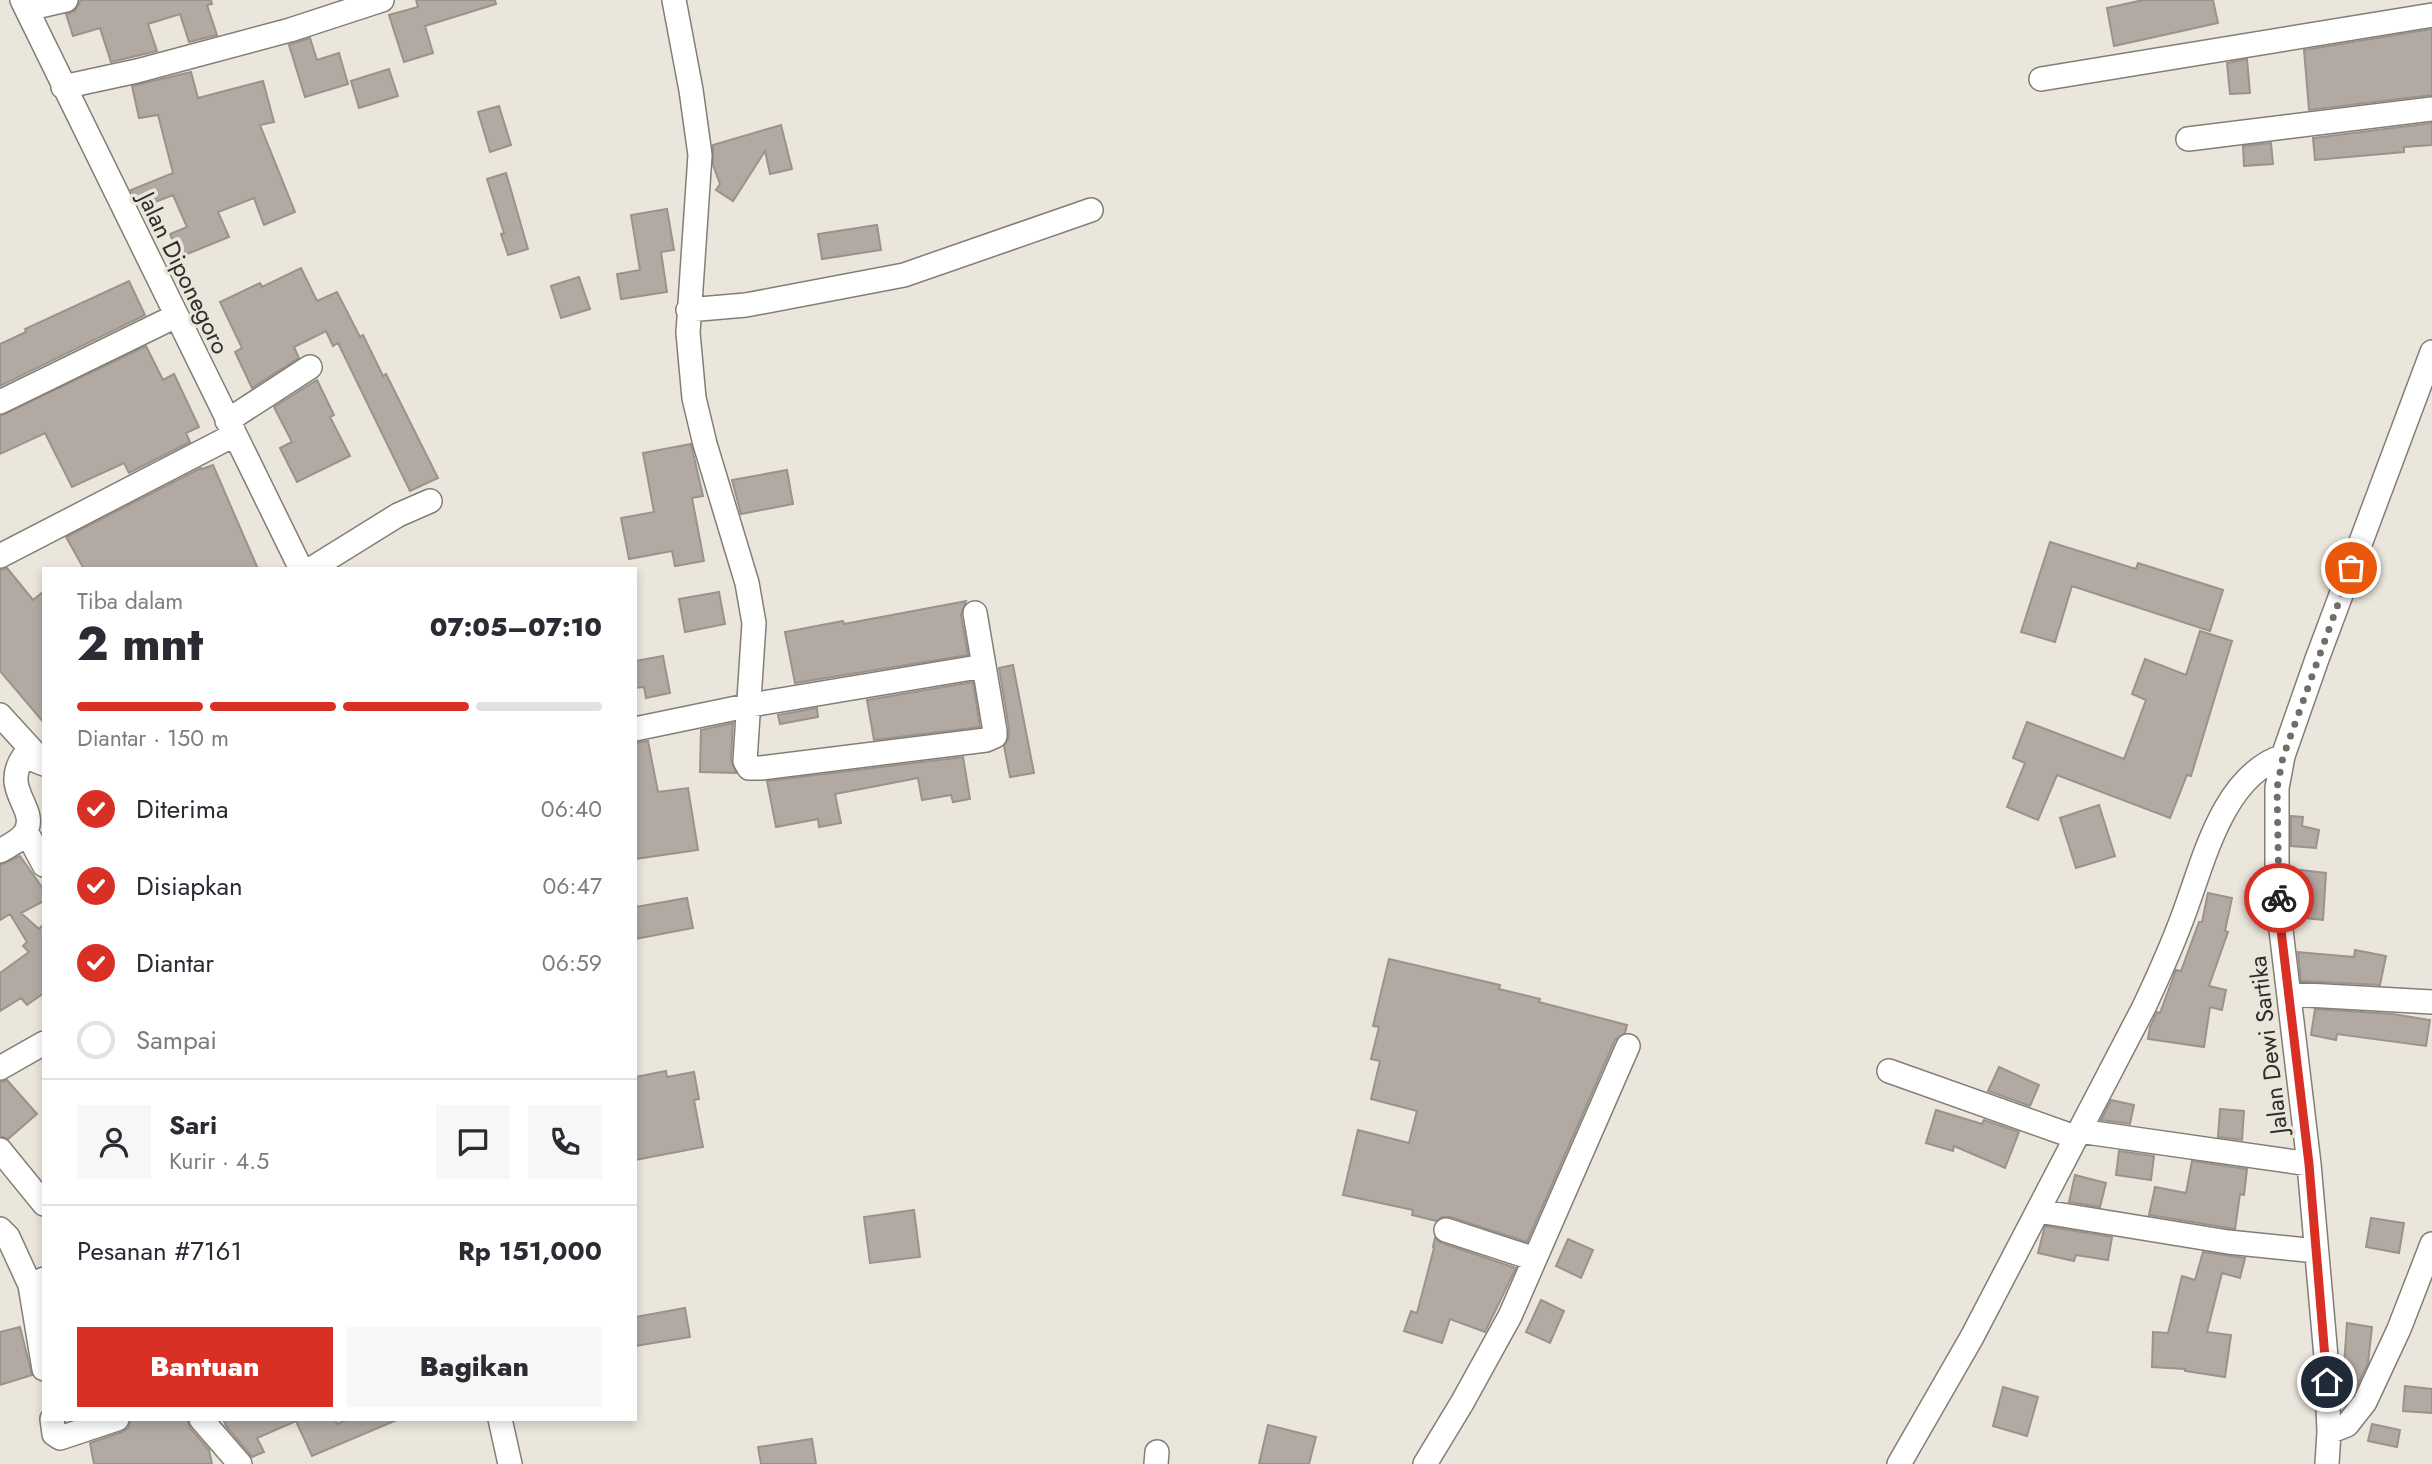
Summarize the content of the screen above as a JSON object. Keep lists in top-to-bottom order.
{
  "streets": {
    "street": ["Jalan Diponegoro", "Jalan Dewi Sartika"]
  },
  "page": {
    "heading": ["2 mnt", "Tiba dalam", "07:05–07:10"],
    "panel": [
      "Sari",
      "Kurir · 4.5",
      "Pesanan #7161",
      "Rp 151,000"
    ],
    "bar": "Diantar · 150 m",
    "list": [
      ["Diterima", "06:40"],
      ["Disiapkan", "06:47"],
      ["Diantar", "06:59"],
      "Sampai"
    ],
    "buttons": ["Bantuan", "Bagikan"]
  }
}
